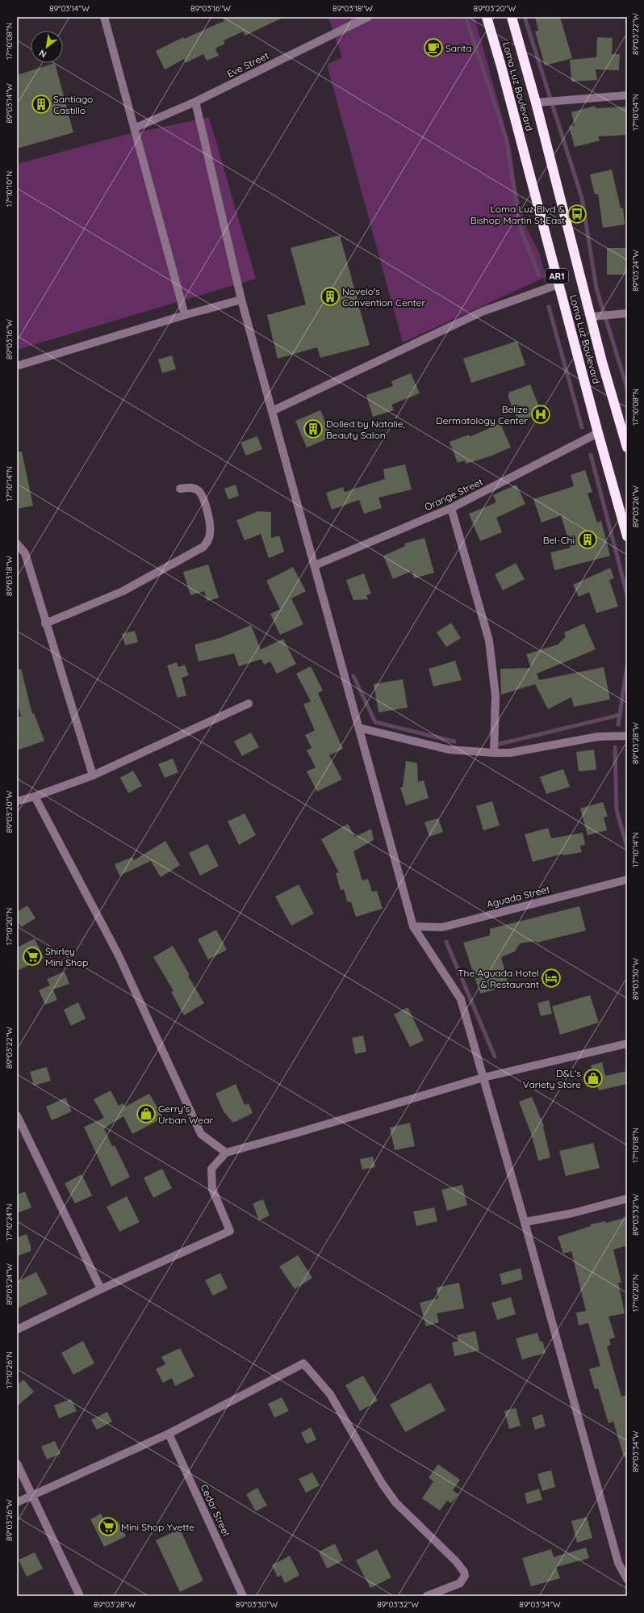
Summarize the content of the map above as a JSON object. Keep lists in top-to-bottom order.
{
  "streets": {
    "highway": ["Loma Luz Boulevard", "AR1"],
    "street": [
      "Eve Street",
      "Orange Street",
      "Aguada Street",
      "Cedar Street"
    ]
  },
  "crossings": [
    ["Loma Luz Boulevard", "Orange Street"]
  ],
  "places": {
    "cafe": ["Sarita"],
    "building": [
      "Santiago Castillo",
      "Novelo's Convention Center",
      "Dolled by Natalie, Beauty Salon",
      "Bel-Chi"
    ],
    "bus stop": ["Loma Luz Blvd & Bishop Martin St East"],
    "hospital": ["Belize Dermatology Center"],
    "supermarket": ["Shirley Mini Shop", "Mini Shop Yvette"],
    "hotel": ["The Aguada Hotel & Restaurant"],
    "shop": ["D&L's Variety Store", "Gerry's Urban Wear"]
  },
  "north": "bottom left",
  "coordinates": [
    "89°03'14\"W",
    "89°03'16\"W",
    "89°03'18\"W",
    "89°03'20\"W",
    "89°03'22\"W",
    "17°10'08\"N",
    "17°10'04\"N",
    "17°10'10\"N",
    "89°03'24\"W",
    "17°10'14\"N",
    "89°03'26\"W",
    "89°03'28\"W",
    "17°10'20\"N",
    "89°03'30\"W",
    "17°10'18\"N",
    "89°03'32\"W",
    "17°10'24\"N",
    "17°10'26\"N",
    "89°03'34\"W"
  ]
}
